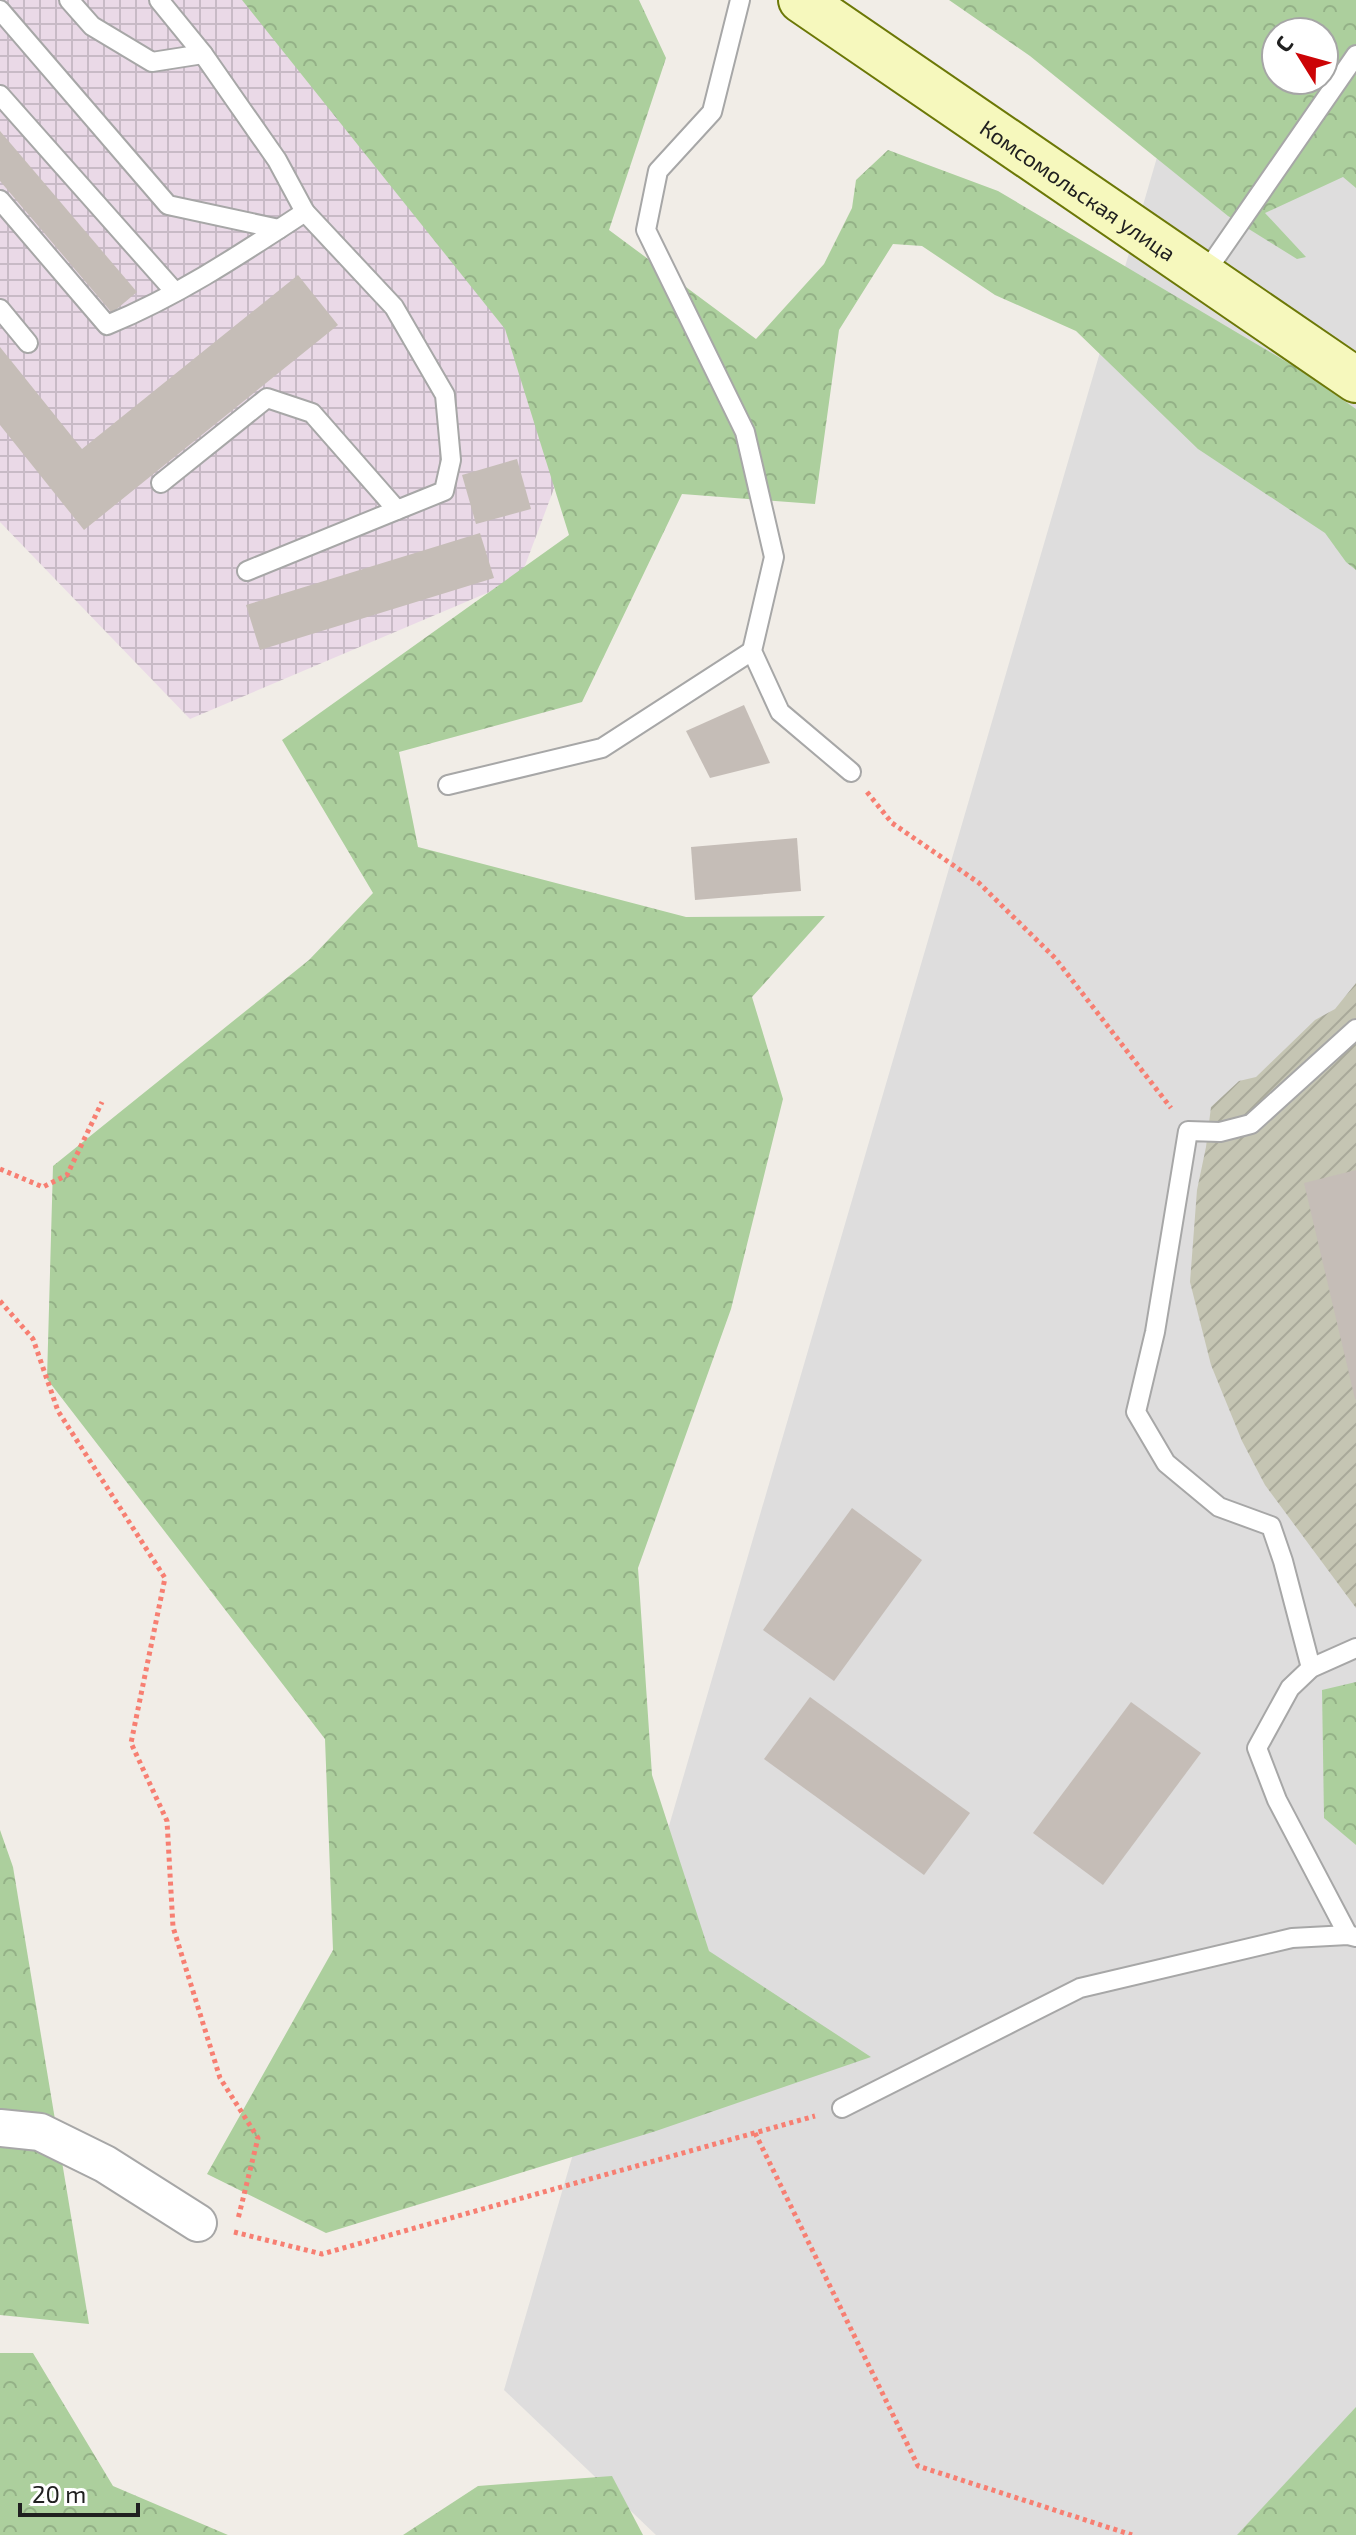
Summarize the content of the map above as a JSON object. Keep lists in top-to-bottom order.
{
  "streets": {
    "main road": ["Комсомольская улица"]
  },
  "scale_bar": "20 m",
  "north": "top left"
}
